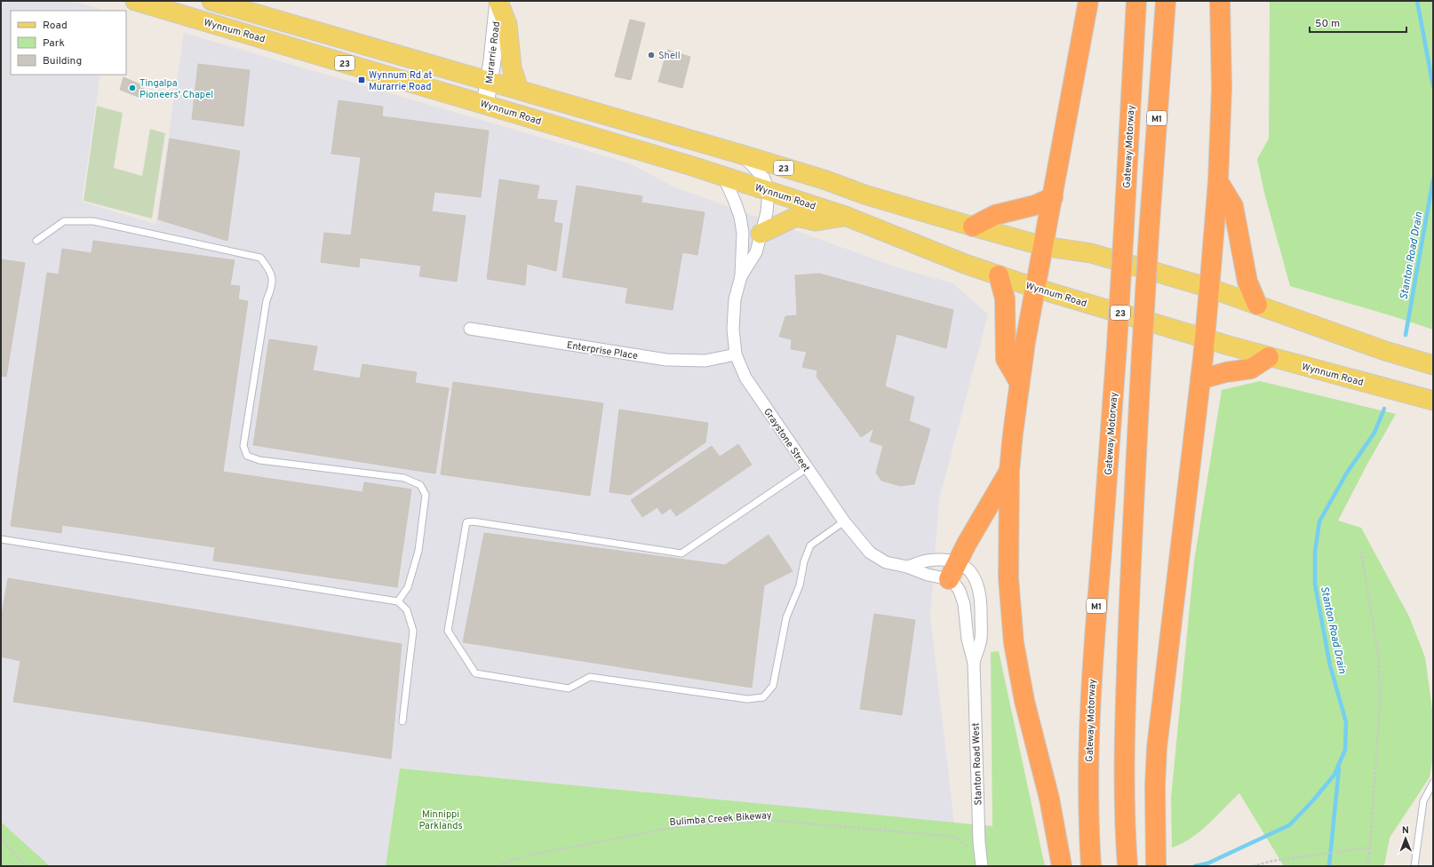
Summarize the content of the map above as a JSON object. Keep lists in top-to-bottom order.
{
  "streets": {
    "highway": ["M1", "Gateway Motorway"],
    "main road": ["Wynnum Road", "23"],
    "street": [
      "Murarrie Road",
      "Enterprise Place",
      "Graystone Street",
      "Stanton Road West"
    ],
    "path": ["Bulimba Creek Bikeway"]
  },
  "crossings": [
    ["Wynnum Road", "Murarrie Road"],
    ["Wynnum Road", "Graystone Street"],
    ["Murarrie Road", "23"],
    ["Enterprise Place", "Graystone Street"],
    ["Graystone Street", "Stanton Road West"]
  ],
  "water": ["Stanton Road Drain"],
  "parks": ["Minnippi Parklands"],
  "places": {
    "other": ["Shell", "Tingalpa Pioneers' Chapel"],
    "transit": ["Wynnum Rd at Murarrie Road"]
  },
  "legend": ["Road", "Park", "Building"],
  "scale_bar": "50 m",
  "north": "top"
}
